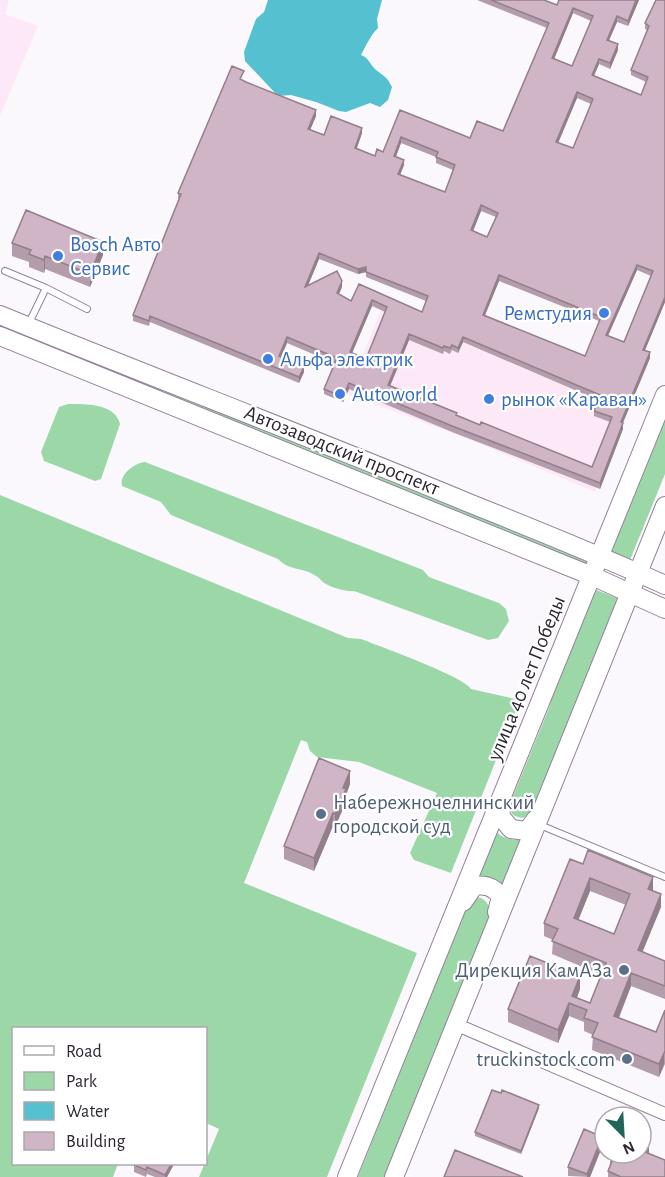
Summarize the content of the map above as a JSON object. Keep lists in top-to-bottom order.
{
  "streets": {
    "street": ["Автозаводский проспект", "улица 40 лет Победы"]
  },
  "crossings": [
    ["Автозаводский проспект", "улица 40 лет Победы"]
  ],
  "places": [
    "Bosch Авто Сервис",
    "Ремстудия",
    "Альфа электрик",
    "Autoworld",
    "рынок «Караван»",
    "Набережночелнинский городской суд",
    "Дирекция КамАЗа",
    "truckinstock.com"
  ],
  "legend": [
    "Road",
    "Park",
    "Water",
    "Building"
  ],
  "north": "bottom right"
}
